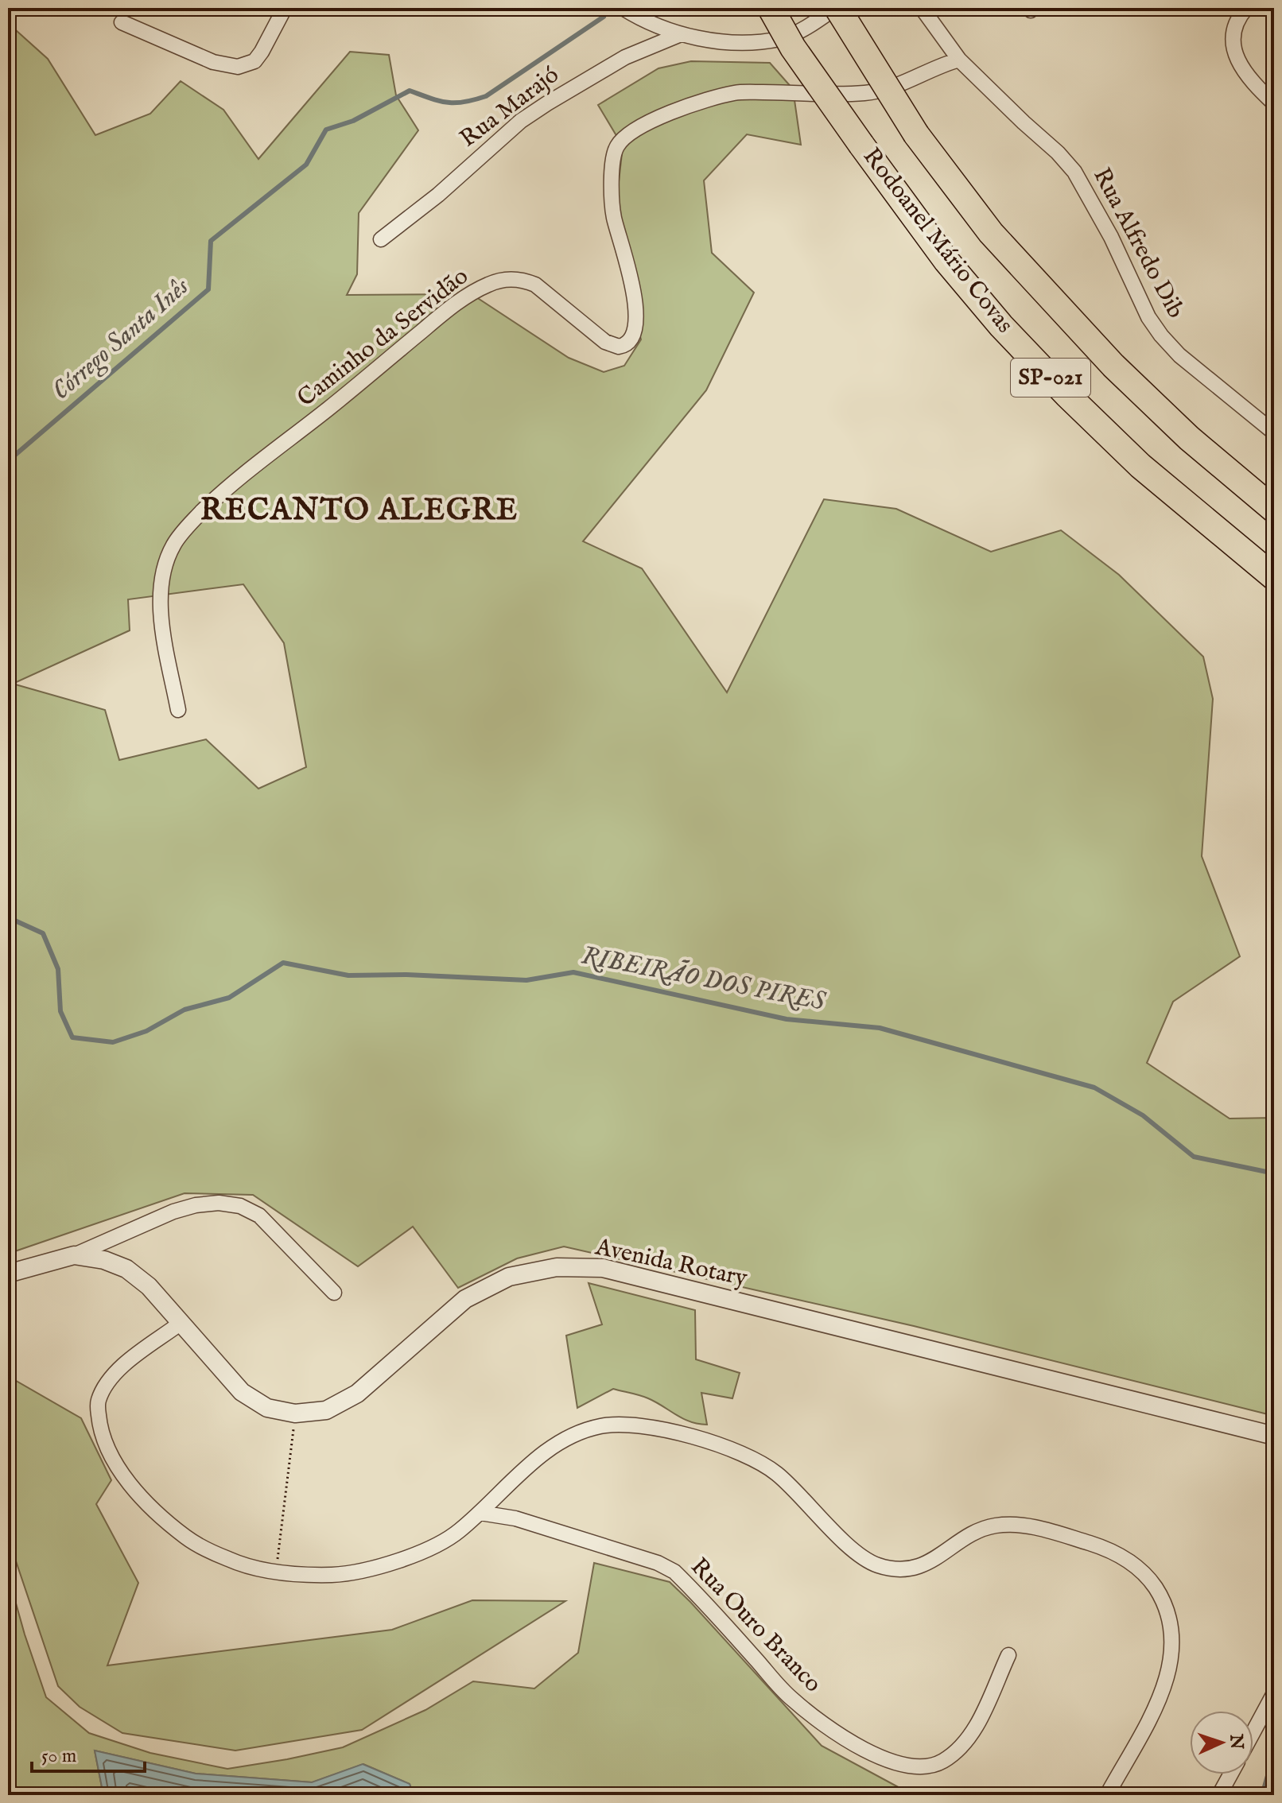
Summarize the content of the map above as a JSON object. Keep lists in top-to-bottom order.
{
  "streets": {
    "highway": ["Rodoanel Mário Covas", "SP-021"],
    "street": [
      "Rua Marajó",
      "Rua Alfredo Dib",
      "Caminho da Servidão",
      "Avenida Rotary",
      "Rua Ouro Branco"
    ]
  },
  "crossings": [
    ["Rua Alfredo Dib", "Caminho da Servidão"]
  ],
  "districts": ["RECANTO ALEGRE"],
  "water": ["Córrego Santa Inês", "RIBEIRÃO DOS PIRES"],
  "scale_bar": "50 m",
  "north": "right"
}
